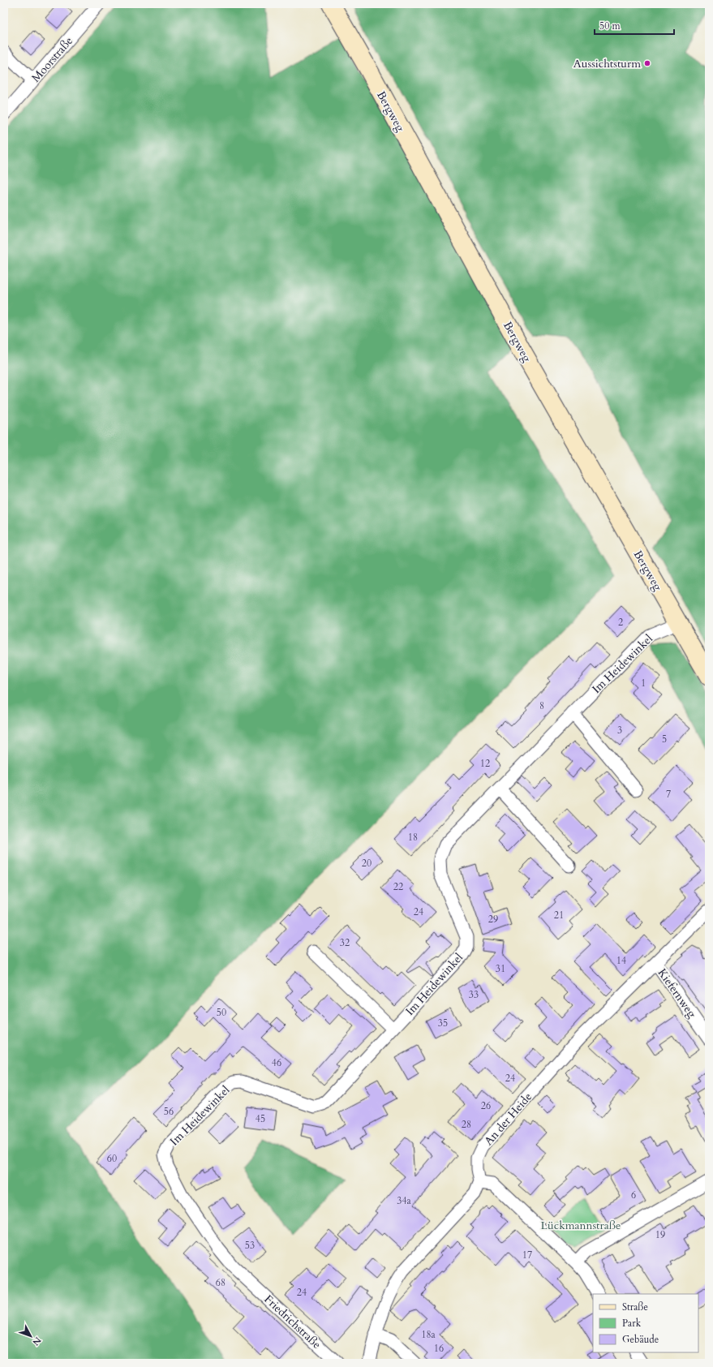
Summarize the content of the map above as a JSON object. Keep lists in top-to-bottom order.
{
  "streets": {
    "main road": ["Bergweg"],
    "street": [
      "Moorstraße",
      "Im Heidewinkel",
      "Kiefernweg",
      "An der Heide",
      "Friedrichstraße"
    ]
  },
  "crossings": [
    ["Bergweg", "Im Heidewinkel"],
    ["Im Heidewinkel", "Friedrichstraße"],
    ["Kiefernweg", "An der Heide"]
  ],
  "parks": ["Lückmannstraße"],
  "places": ["Aussichtsturm"],
  "house_numbers": [
    "2",
    "1",
    "8",
    "3",
    "5",
    "12",
    "7",
    "18",
    "20",
    "22",
    "24",
    "21",
    "29",
    "32",
    "14",
    "31",
    "33",
    "50",
    "35",
    "46",
    "24",
    "26",
    "56",
    "45",
    "28",
    "60",
    "6",
    "34a",
    "19",
    "53",
    "17",
    "68",
    "24",
    "18a",
    "16"
  ],
  "legend": ["Straße", "Park", "Gebäude"],
  "scale_bar": "50 m",
  "north": "bottom right"
}
